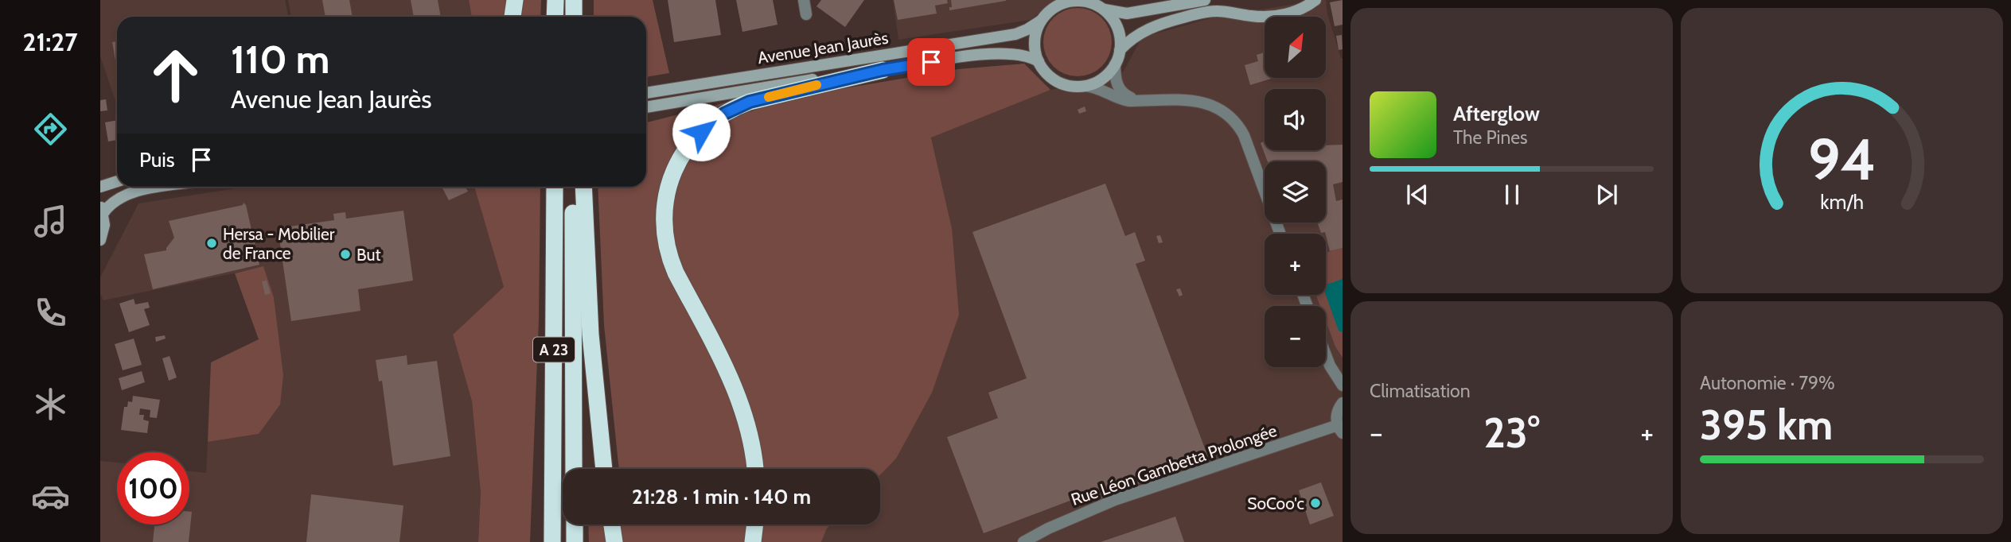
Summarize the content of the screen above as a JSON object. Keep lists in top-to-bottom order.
{
  "streets": {
    "highway": ["A 23"],
    "main road": ["Avenue Jean Jaurès"],
    "street": ["Rue Léon Gambetta Prolongée"]
  },
  "places": ["Hersa - Mobilier de France", "But", "SoCoo'c"],
  "north": "top right",
  "page": {
    "tabs": "21:27",
    "map_buttons": ["+", "−"],
    "turn": ["110 m", "Avenue Jean Jaurès"],
    "song": ["Afterglow", "The Pines"],
    "then": "Puis",
    "tile": [
      "Climatisation",
      ["Autonomie · 79%", "395 km"]
    ],
    "heat": ["−", "23°", "+"],
    "limit": "100",
    "trip": "21:28 · 1 min · 140 m",
    "gauge": ["94", "km/h"]
  }
}
